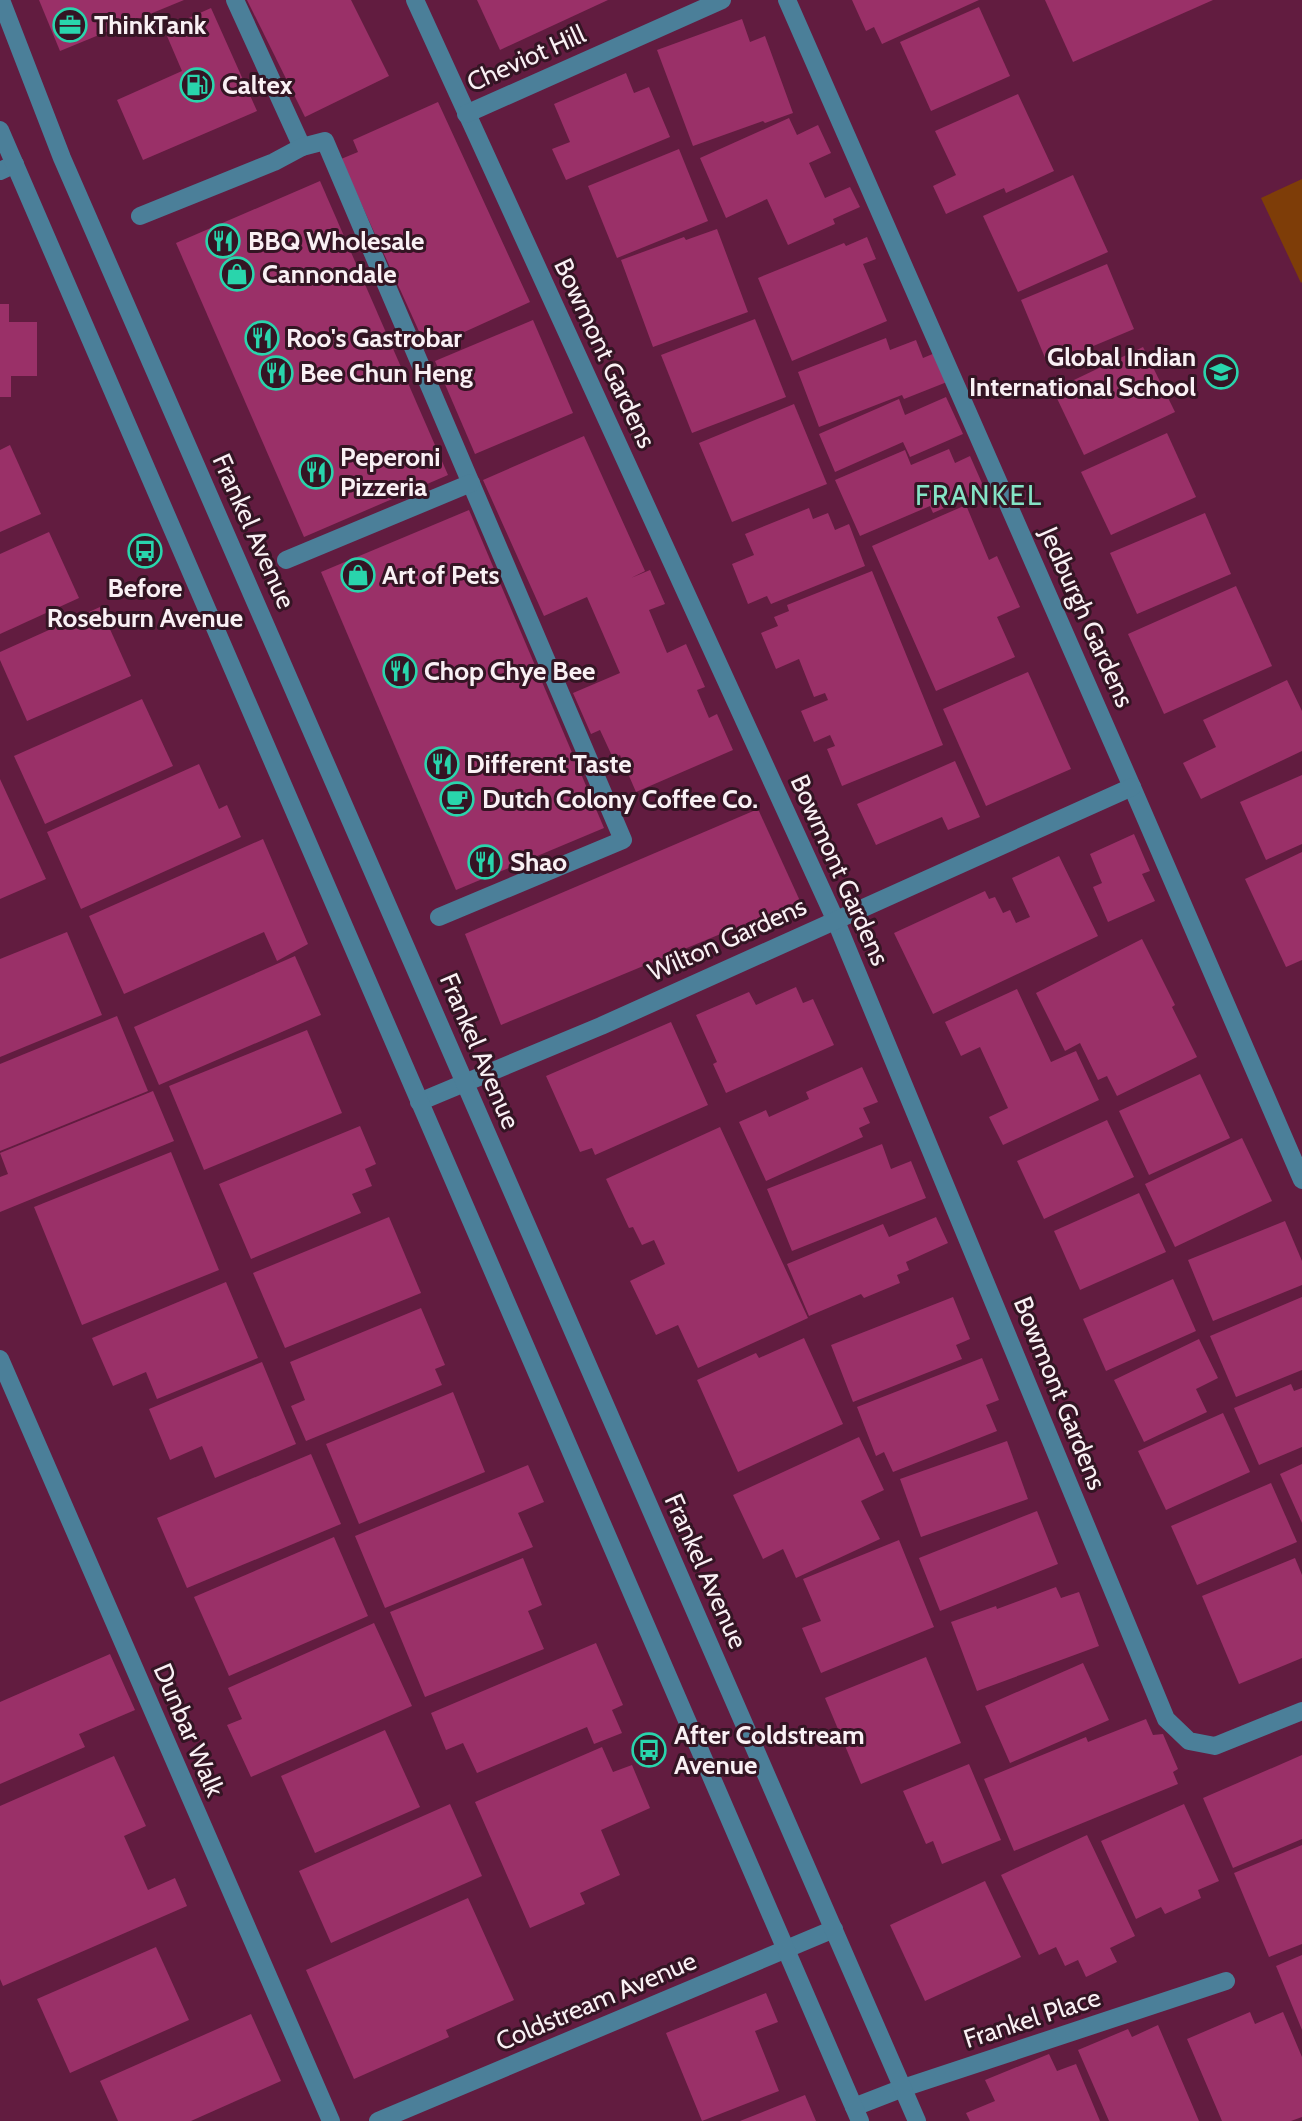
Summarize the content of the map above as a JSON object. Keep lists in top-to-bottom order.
{
  "streets": {
    "street": [
      "Cheviot Hill",
      "Bowmont Gardens",
      "Frankel Avenue",
      "Jedburgh Gardens",
      "Wilton Gardens",
      "Dunbar Walk",
      "Coldstream Avenue",
      "Frankel Place"
    ]
  },
  "crossings": [
    ["Cheviot Hill", "Bowmont Gardens"],
    ["Bowmont Gardens", "Wilton Gardens"],
    ["Frankel Avenue", "Wilton Gardens"],
    ["Frankel Avenue", "Coldstream Avenue"],
    ["Frankel Avenue", "Frankel Place"],
    ["Jedburgh Gardens", "Wilton Gardens"]
  ],
  "districts": ["FRANKEL"],
  "places": {
    "office": ["ThinkTank"],
    "fuel station": ["Caltex"],
    "restaurant": [
      "BBQ Wholesale",
      "Roo's Gastrobar",
      "Bee Chun Heng",
      "Peperoni Pizzeria",
      "Chop Chye Bee",
      "Different Taste",
      "Shao"
    ],
    "shop": ["Cannondale", "Art of Pets"],
    "school or university": ["Global Indian International School"],
    "bus stop": ["Before Roseburn Avenue", "After Coldstream Avenue"],
    "cafe": ["Dutch Colony Coffee Co."]
  }
}
